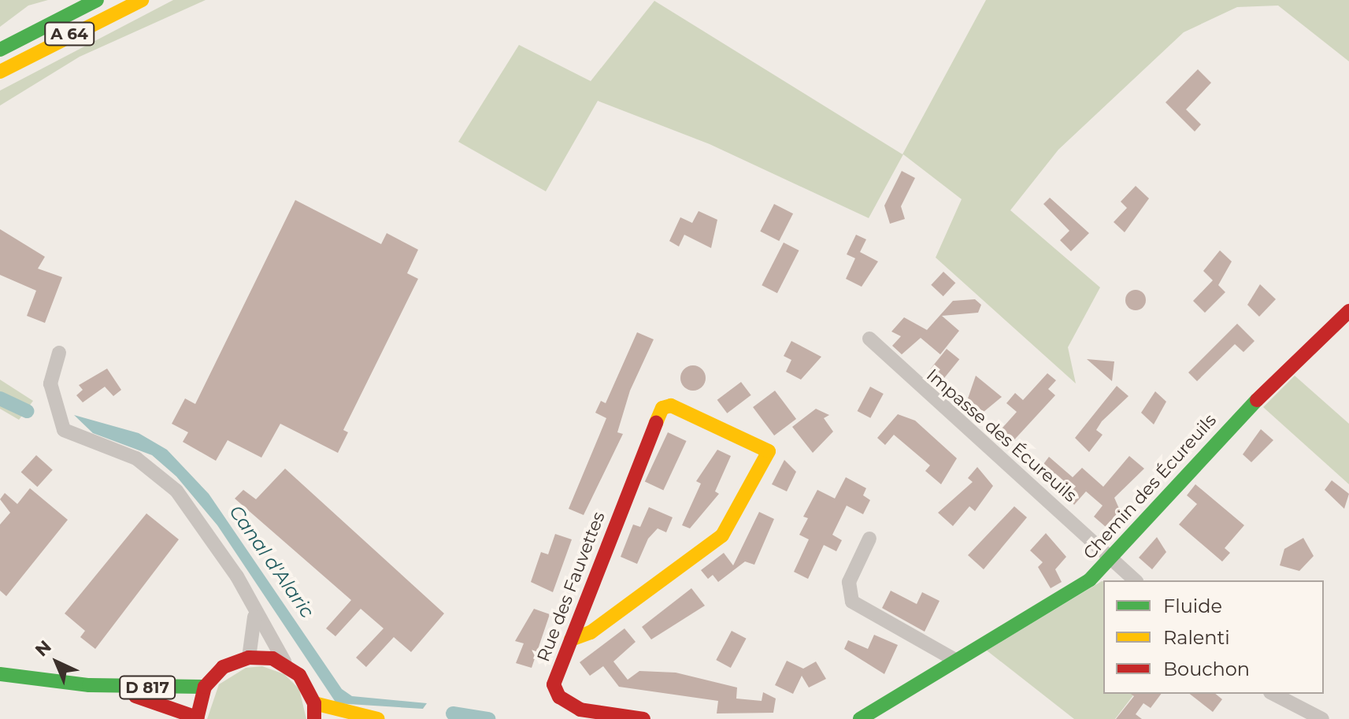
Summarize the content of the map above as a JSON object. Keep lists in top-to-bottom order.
{
  "streets": {
    "main road": [
      "A 64",
      "Chemin des Écureuils",
      "Rue des Fauvettes",
      "D 817"
    ],
    "street": ["Impasse des Écureuils"]
  },
  "crossings": [
    ["Impasse des Écureuils", "Chemin des Écureuils"]
  ],
  "water": ["Canal d'Alaric"],
  "legend": ["Fluide", "Ralenti", "Bouchon"],
  "north": "top left"
}
